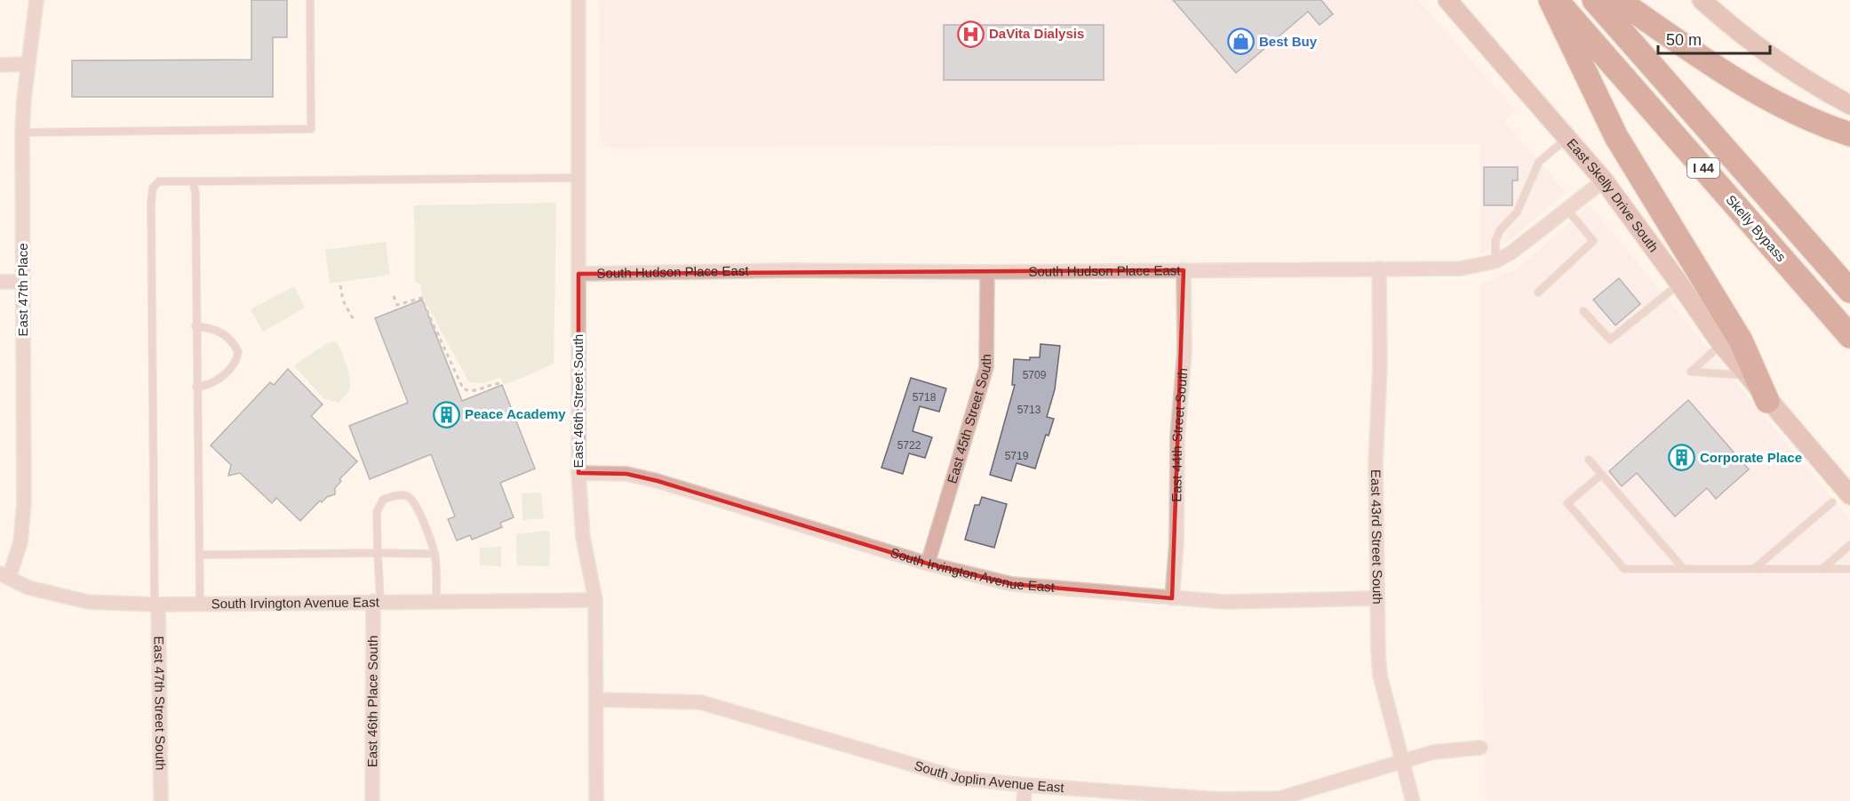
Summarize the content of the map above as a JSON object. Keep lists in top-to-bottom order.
{
  "streets": {
    "highway": ["I 44", "Skelly Bypass"],
    "main road": ["East Skelly Drive South"],
    "street": [
      "South Hudson Place East",
      "East 47th Place",
      "East 46th Street South",
      "East 45th Street South",
      "East 44th Street South",
      "East 43rd Street South",
      "South Irvington Avenue East",
      "East 46th Place South",
      "East 47th Street South",
      "South Joplin Avenue East"
    ]
  },
  "crossings": [
    ["East Skelly Drive South", "South Hudson Place East"],
    ["South Hudson Place East", "East 46th Street South"],
    ["South Hudson Place East", "East 45th Street South"],
    ["South Hudson Place East", "East 44th Street South"],
    ["South Hudson Place East", "East 43rd Street South"],
    ["East 47th Place", "South Irvington Avenue East"],
    ["East 46th Street South", "South Irvington Avenue East"],
    ["East 46th Street South", "South Joplin Avenue East"],
    ["East 45th Street South", "South Irvington Avenue East"],
    ["East 44th Street South", "South Irvington Avenue East"],
    ["East 43rd Street South", "South Irvington Avenue East"],
    ["East 43rd Street South", "South Joplin Avenue East"],
    ["South Irvington Avenue East", "East 46th Place South"],
    ["South Irvington Avenue East", "East 47th Street South"]
  ],
  "places": {
    "hospital": ["DaVita Dialysis"],
    "shop": ["Best Buy"],
    "building": ["Peace Academy", "Corporate Place"]
  },
  "house_numbers": [
    "5709",
    "5718",
    "5713",
    "5722",
    "5719"
  ],
  "scale_bar": "50 m"
}
